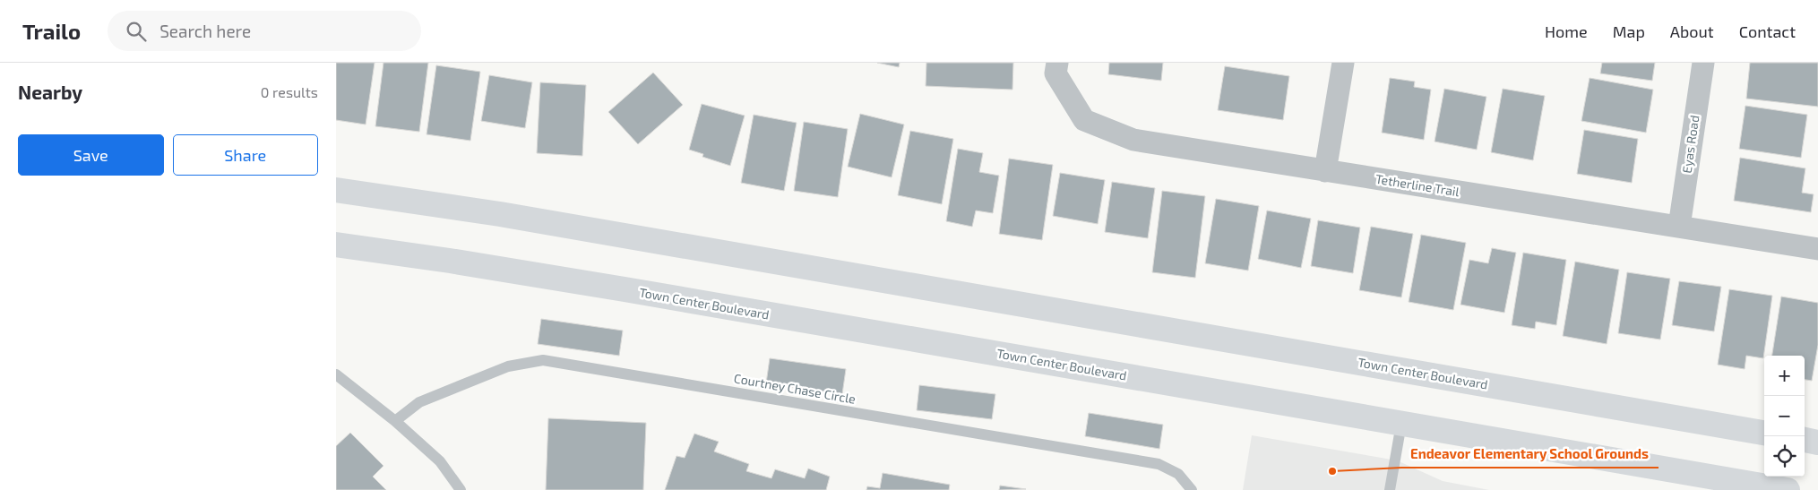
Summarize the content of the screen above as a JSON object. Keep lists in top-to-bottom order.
{
  "streets": {
    "main road": ["Town Center Boulevard"],
    "street": ["Eyas Road", "Tetherline Trail"],
    "lane": ["Courtney Chase Circle"]
  },
  "crossings": [
    ["Eyas Road", "Tetherline Trail"]
  ],
  "places": ["Endeavor Elementary School Grounds"],
  "page": {
    "header": "Trailo",
    "search": "Search here",
    "nav": [
      "Home",
      "Map",
      "About",
      "Contact"
    ],
    "heading": ["Nearby", "0 results"],
    "buttons": ["Save", "Share"],
    "map_buttons": ["+", "−"]
  }
}
